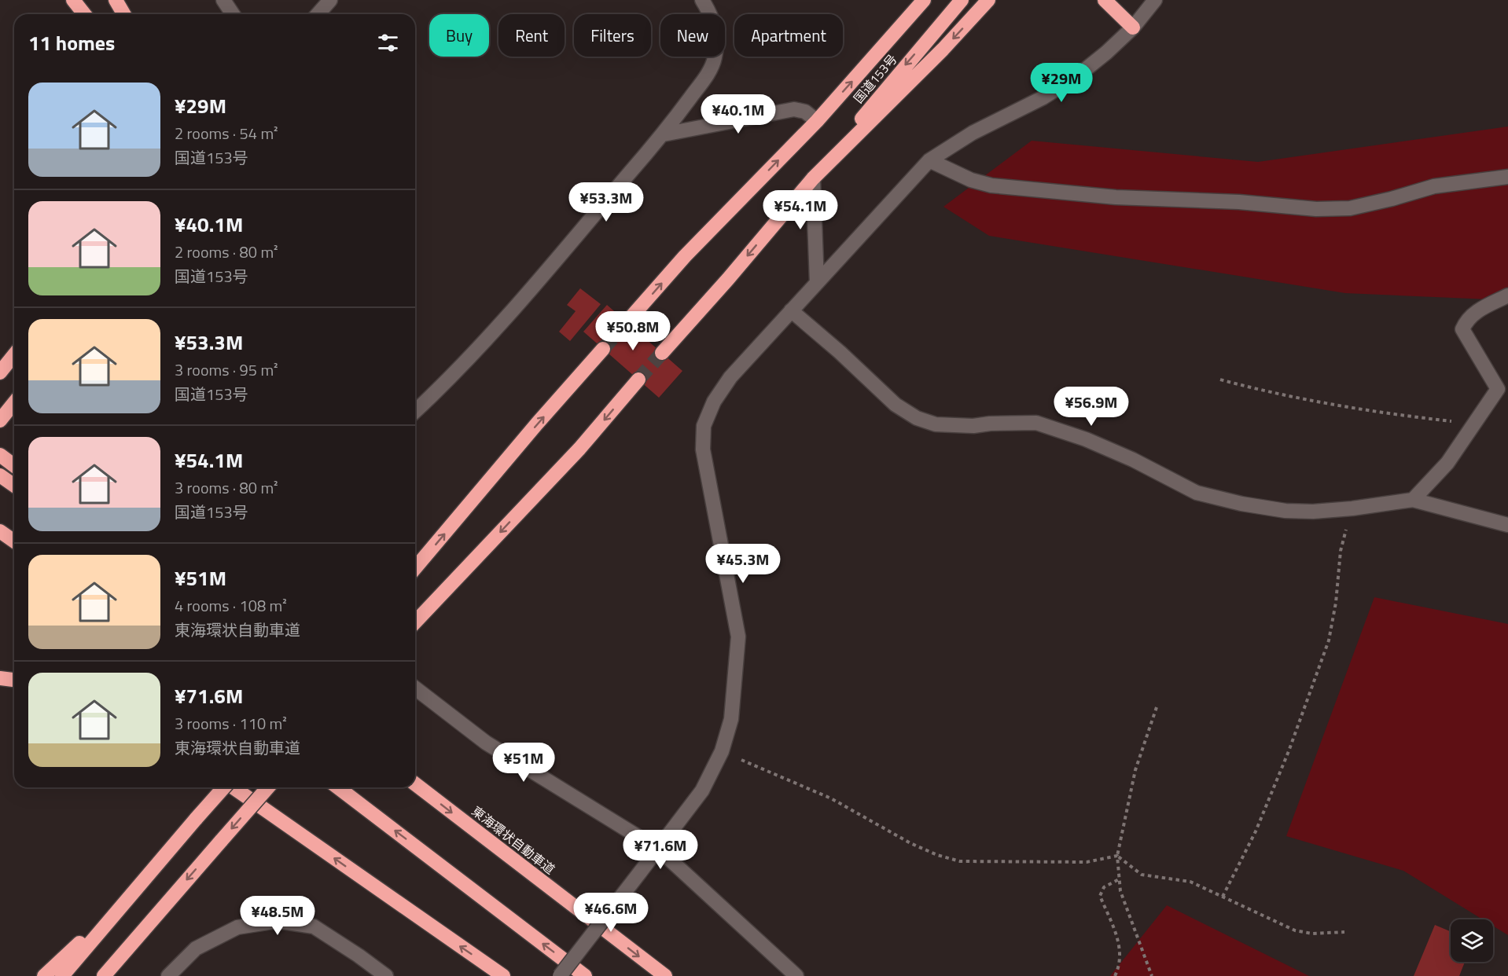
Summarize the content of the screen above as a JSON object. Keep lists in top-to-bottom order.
{
  "streets": {
    "highway": ["国道153号", "東海環状自動車道"]
  },
  "page": {
    "chip": [
      "Buy",
      "Rent",
      "Filters",
      "New",
      "Apartment"
    ],
    "heading": "11 homes",
    "price": [
      "¥29M",
      "¥40.1M",
      "¥53.3M",
      "¥54.1M",
      "¥50.8M",
      "¥56.9M",
      "¥45.3M",
      "¥51M",
      "¥71.6M",
      "¥46.6M",
      "¥48.5M"
    ],
    "list": [
      {
        "name": "¥29M",
        "note": "2 rooms · 54 m² · 国道153号"
      },
      {
        "name": "¥40.1M",
        "note": "2 rooms · 80 m² · 国道153号"
      },
      {
        "name": "¥53.3M",
        "note": "3 rooms · 95 m² · 国道153号"
      },
      {
        "name": "¥54.1M",
        "note": "3 rooms · 80 m² · 国道153号"
      },
      {
        "name": "¥51M",
        "note": "4 rooms · 108 m² · 東海環状自動車道"
      },
      {
        "name": "¥71.6M",
        "note": "3 rooms · 110 m² · 東海環状自動車道"
      }
    ]
  }
}
